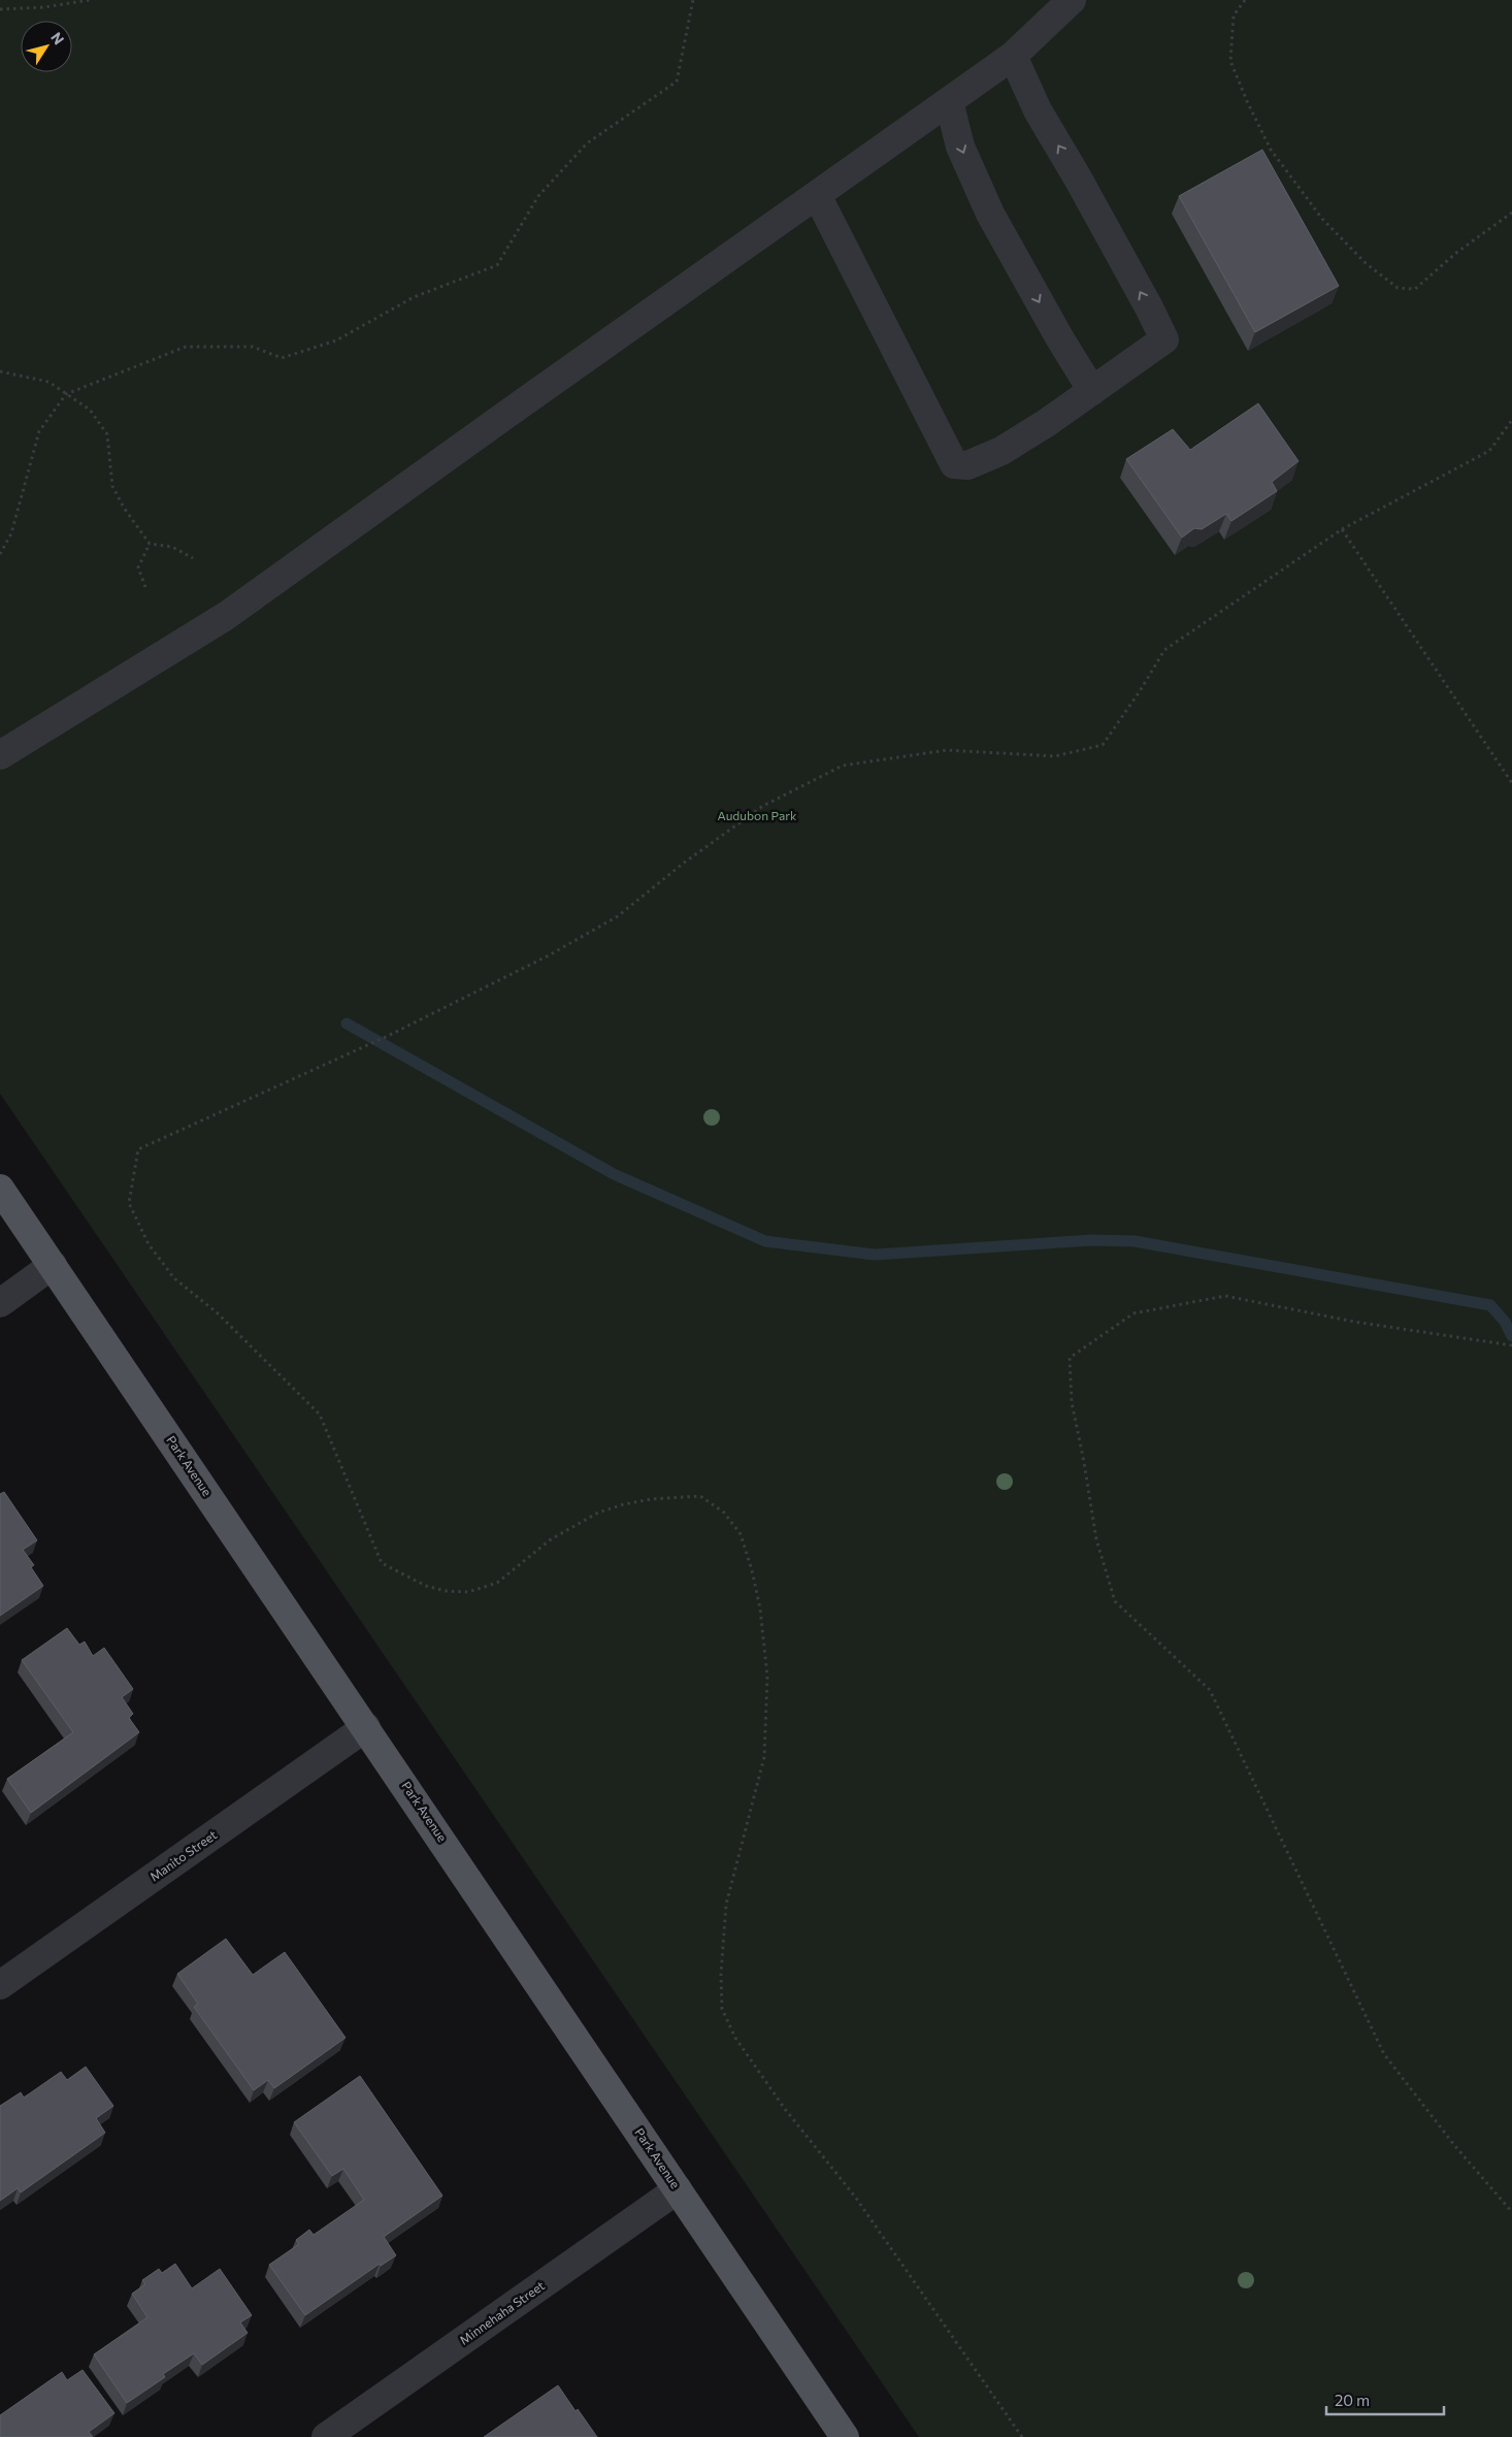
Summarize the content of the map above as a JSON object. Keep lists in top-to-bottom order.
{
  "streets": {
    "main road": ["Park Avenue"],
    "street": ["Manito Street", "Minnehaha Street"]
  },
  "crossings": [
    ["Park Avenue", "Manito Street"],
    ["Park Avenue", "Minnehaha Street"]
  ],
  "parks": ["Audubon Park"],
  "scale_bar": "20 m",
  "north": "top right"
}
